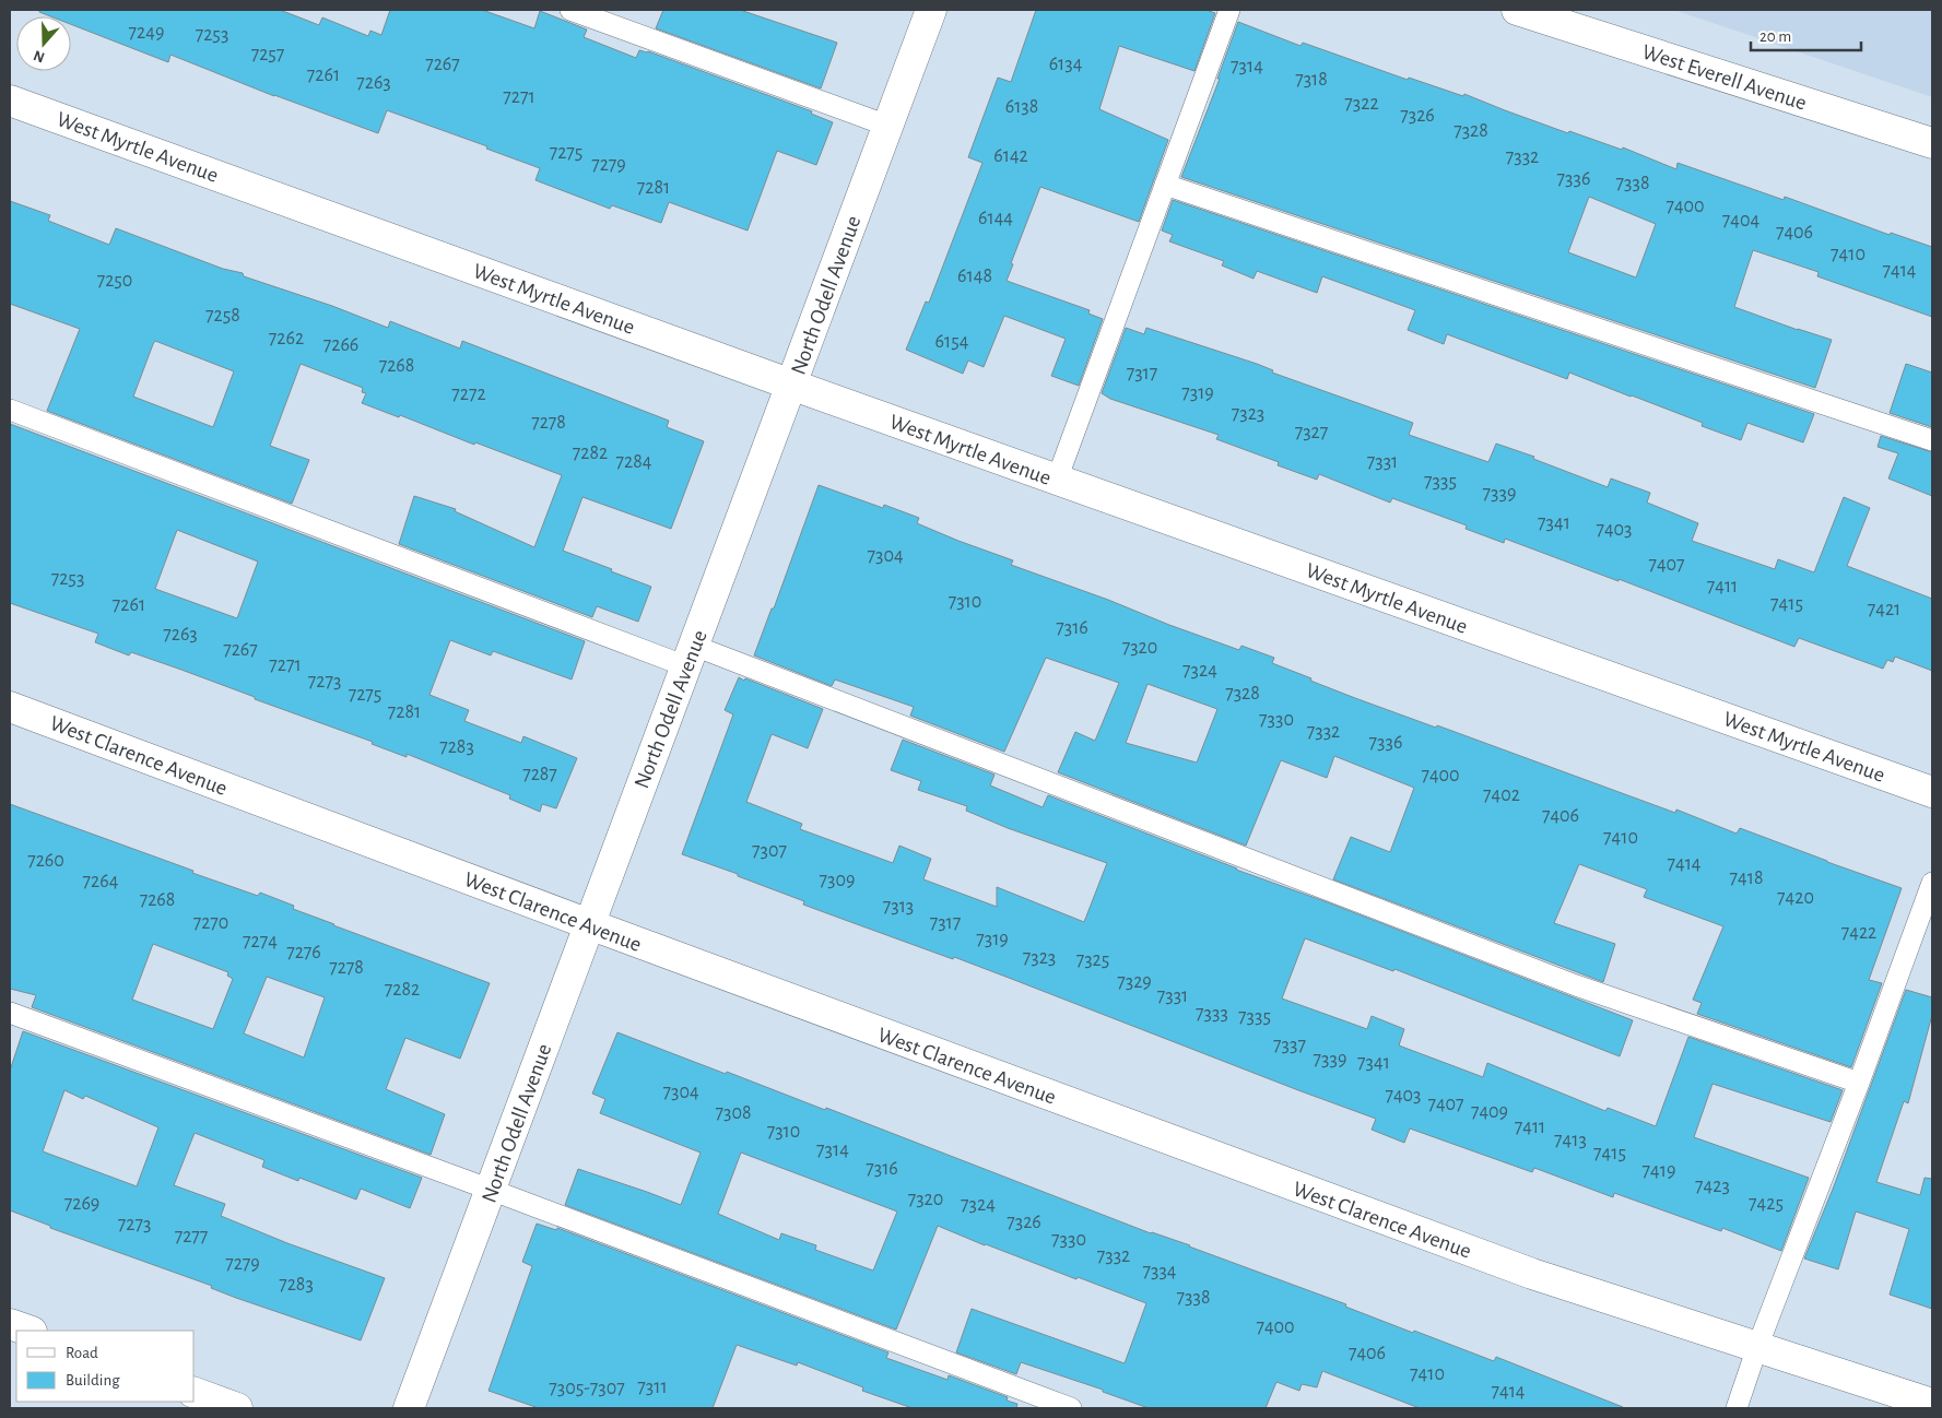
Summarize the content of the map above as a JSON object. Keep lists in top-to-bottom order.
{
  "streets": {
    "street": [
      "West Everell Avenue",
      "West Myrtle Avenue",
      "North Odell Avenue",
      "West Clarence Avenue"
    ]
  },
  "crossings": [
    ["West Myrtle Avenue", "North Odell Avenue"],
    ["North Odell Avenue", "West Clarence Avenue"]
  ],
  "house_numbers": [
    "7249",
    "7253",
    "7257",
    "7267",
    "6134",
    "7314",
    "7261",
    "7318",
    "7263",
    "7271",
    "7322",
    "6138",
    "7326",
    "7328",
    "7275",
    "6142",
    "7332",
    "7279",
    "7336",
    "7338",
    "7281",
    "7400",
    "6144",
    "7404",
    "7406",
    "7410",
    "7414",
    "6148",
    "7250",
    "7258",
    "7262",
    "6154",
    "7266",
    "7268",
    "7317",
    "7319",
    "7272",
    "7323",
    "7278",
    "7327",
    "7282",
    "7284",
    "7331",
    "7335",
    "7339",
    "7341",
    "7403",
    "7304",
    "7407",
    "7253",
    "7411",
    "7310",
    "7415",
    "7261",
    "7421",
    "7316",
    "7263",
    "7320",
    "7267",
    "7271",
    "7324",
    "7273",
    "7328",
    "7275",
    "7281",
    "7330",
    "7332",
    "7336",
    "7283",
    "7287",
    "7400",
    "7402",
    "7406",
    "7410",
    "7307",
    "7260",
    "7414",
    "7418",
    "7309",
    "7264",
    "7420",
    "7268",
    "7313",
    "7270",
    "7317",
    "7422",
    "7319",
    "7274",
    "7276",
    "7323",
    "7325",
    "7278",
    "7329",
    "7282",
    "7331",
    "7333",
    "7335",
    "7337",
    "7339",
    "7341",
    "7304",
    "7403",
    "7407",
    "7409",
    "7308",
    "7411",
    "7310",
    "7413",
    "7314",
    "7415",
    "7316",
    "7419",
    "7423",
    "7320",
    "7269",
    "7425",
    "7324",
    "7326",
    "7273",
    "7277",
    "7330",
    "7332",
    "7279",
    "7334",
    "7283",
    "7338",
    "7400",
    "7406",
    "7410",
    "7311",
    "7305-7307",
    "7414"
  ],
  "legend": ["Road", "Building"],
  "scale_bar": "20 m",
  "north": "bottom"
}
